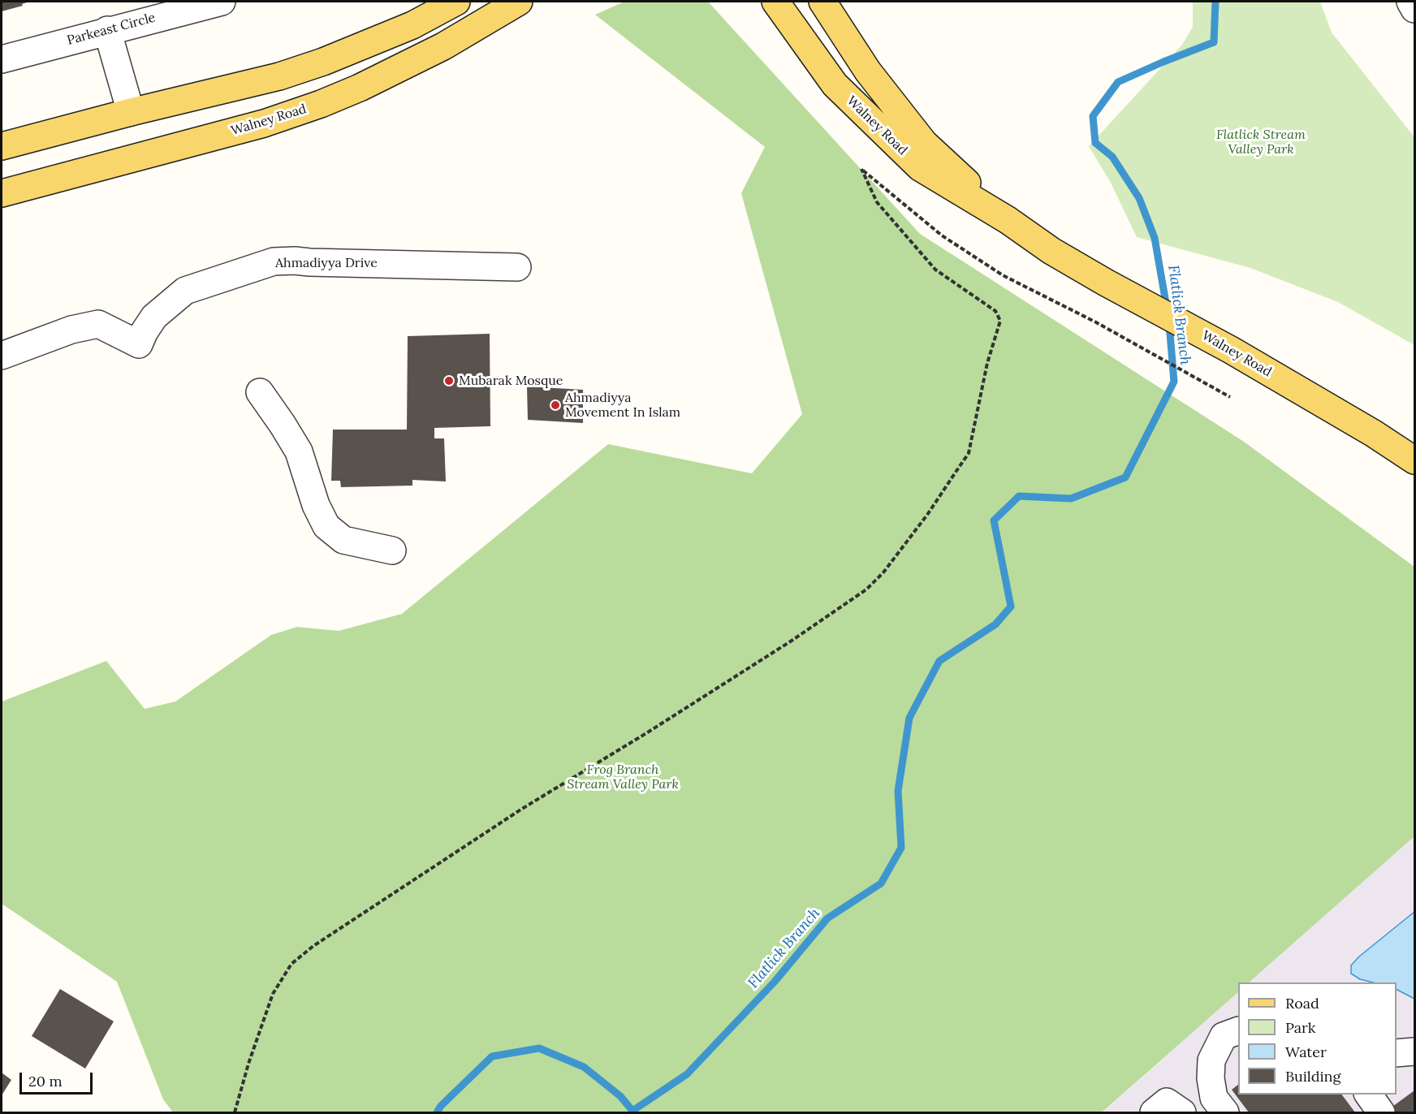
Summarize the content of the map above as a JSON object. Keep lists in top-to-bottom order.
{
  "streets": {
    "main road": ["Walney Road"],
    "street": ["Parkeast Circle", "Ahmadiyya Drive"]
  },
  "water": ["Flatlick Branch"],
  "parks": ["Flatlick Stream Valley Park", "Frog Branch Stream Valley Park"],
  "places": ["Mubarak Mosque", "Ahmadiyya Movement In Islam"],
  "legend": [
    "Road",
    "Park",
    "Water",
    "Building"
  ],
  "scale_bar": "20 m"
}
